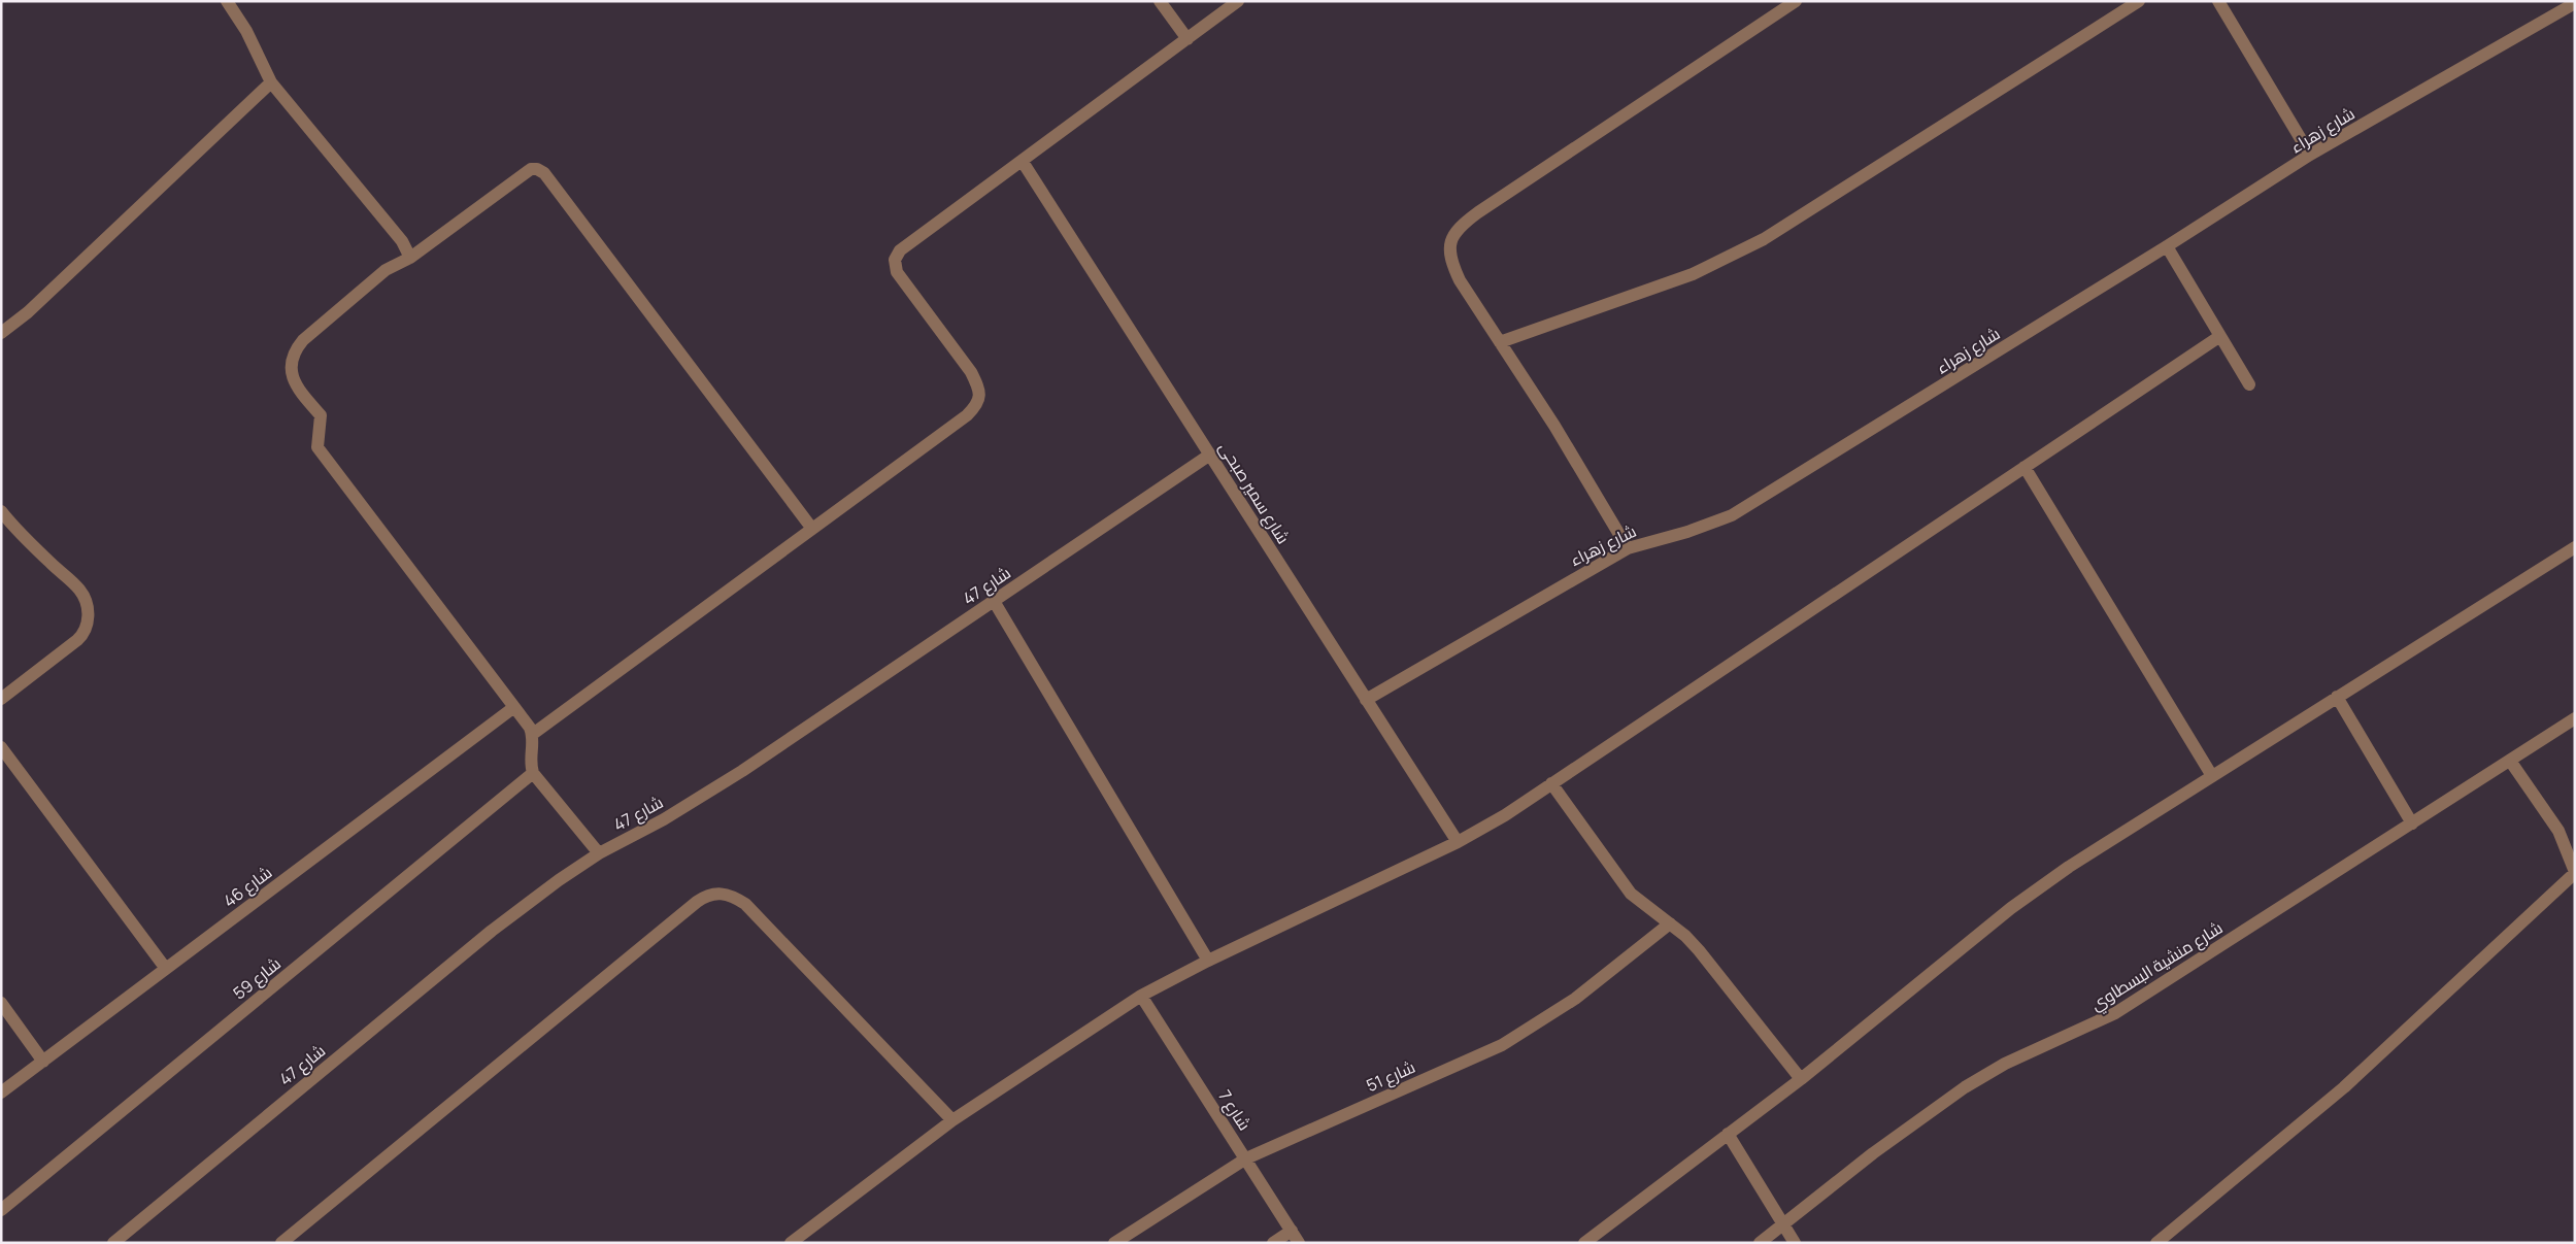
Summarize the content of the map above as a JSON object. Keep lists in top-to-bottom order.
{
  "streets": {
    "street": [
      "شارع زهراء",
      "شارع سمير صبحى",
      "شارع 47",
      "شارع 46",
      "شارع منشية البسطاوي",
      "شارع 59",
      "شارع 51",
      "شارع 7"
    ]
  },
  "crossings": [
    ["شارع زهراء", "شارع سمير صبحى"],
    ["شارع سمير صبحى", "شارع 47"],
    ["شارع 51", "شارع 7"]
  ]
}
